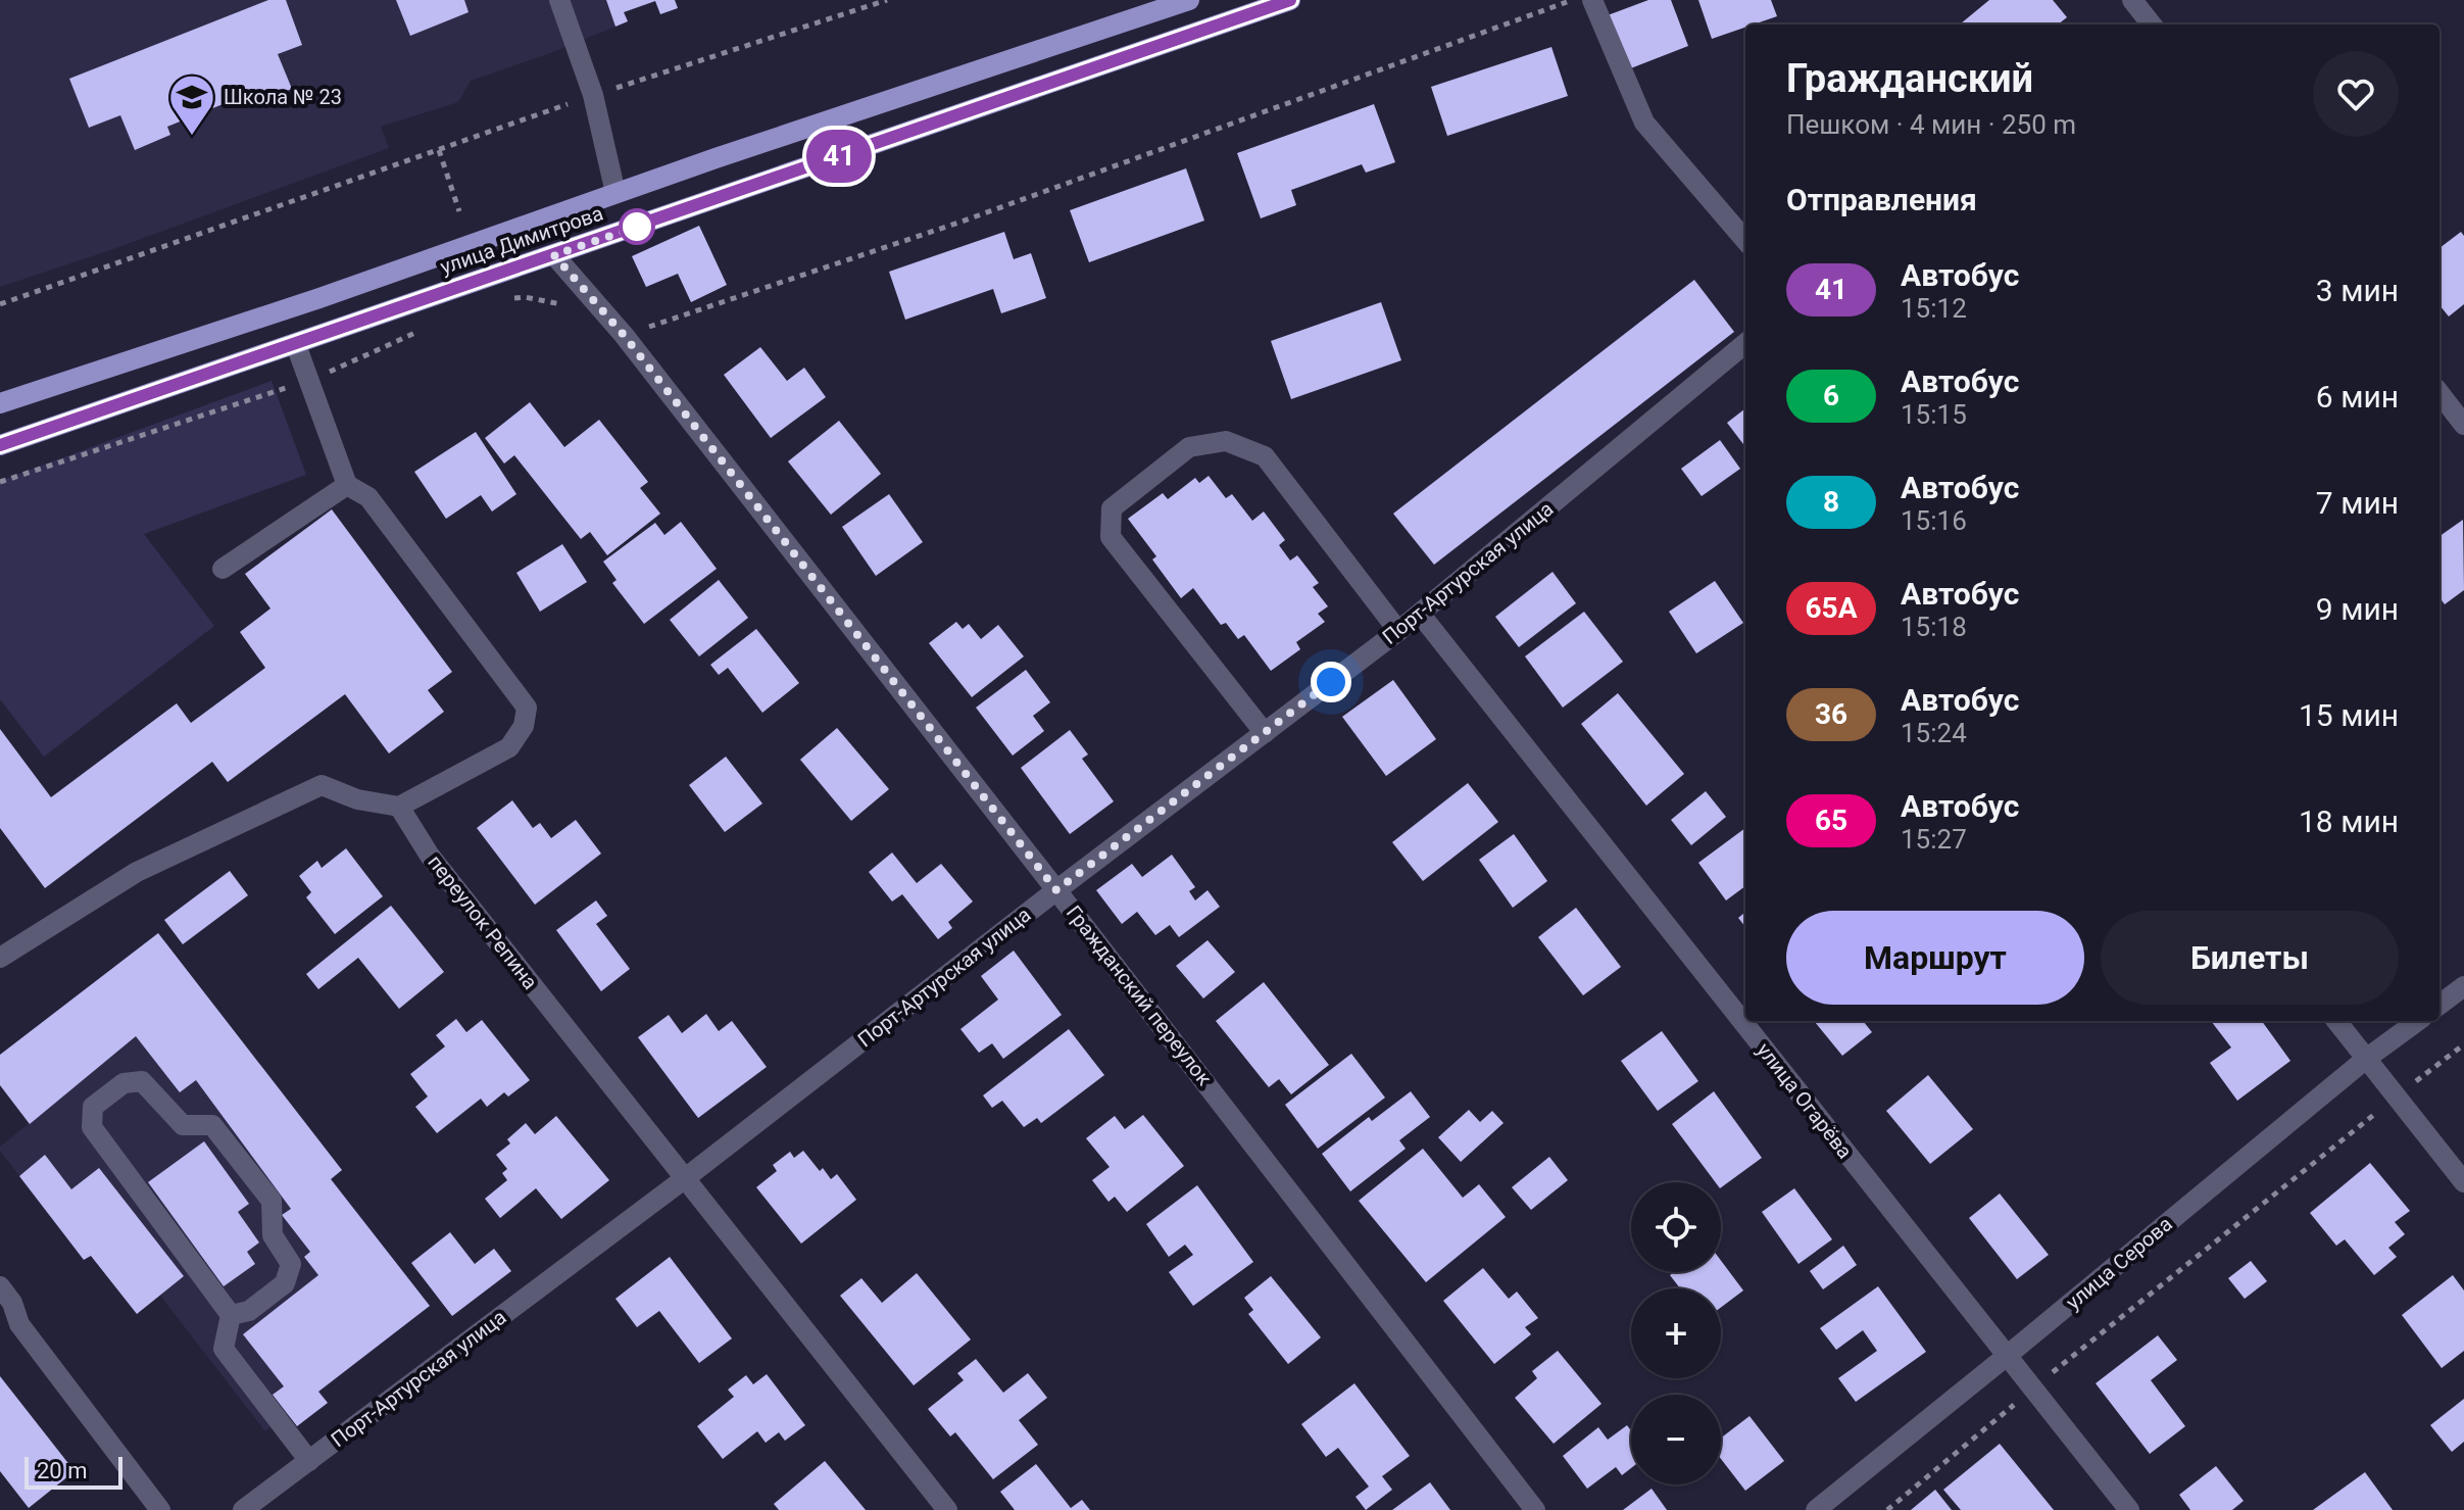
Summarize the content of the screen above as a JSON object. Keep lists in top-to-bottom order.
{
  "streets": {
    "main road": ["улица Димитрова"],
    "street": [
      "Порт-Артурская улица",
      "переулок Репина",
      "Гражданский переулок",
      "улица Огарёва",
      "улица Серова"
    ]
  },
  "crossings": [
    ["улица Димитрова", "Гражданский переулок"],
    ["Порт-Артурская улица", "переулок Репина"],
    ["Порт-Артурская улица", "Гражданский переулок"],
    ["Порт-Артурская улица", "улица Огарёва"],
    ["улица Огарёва", "улица Серова"]
  ],
  "places": {
    "school or university": ["Школа № 23"]
  },
  "lines": ["bus line 41"],
  "scale_bar": "20 m",
  "page": {
    "on_map": "41",
    "heading": [
      ["Гражданский", "Пешком · 4 мин · 250 m"],
      "Отправления"
    ],
    "list": [
      {
        "mark": "41",
        "name": "Автобус",
        "note": "15:12",
        "value": "3 мин"
      },
      {
        "mark": "6",
        "name": "Автобус",
        "note": "15:15",
        "value": "6 мин"
      },
      {
        "mark": "8",
        "name": "Автобус",
        "note": "15:16",
        "value": "7 мин"
      },
      {
        "mark": "65А",
        "name": "Автобус",
        "note": "15:18",
        "value": "9 мин"
      },
      {
        "mark": "36",
        "name": "Автобус",
        "note": "15:24",
        "value": "15 мин"
      },
      {
        "mark": "65",
        "name": "Автобус",
        "note": "15:27",
        "value": "18 мин"
      }
    ],
    "buttons": ["Маршрут", "Билеты"],
    "map_buttons": ["+", "−"],
    "scale": "20 m"
  }
}
